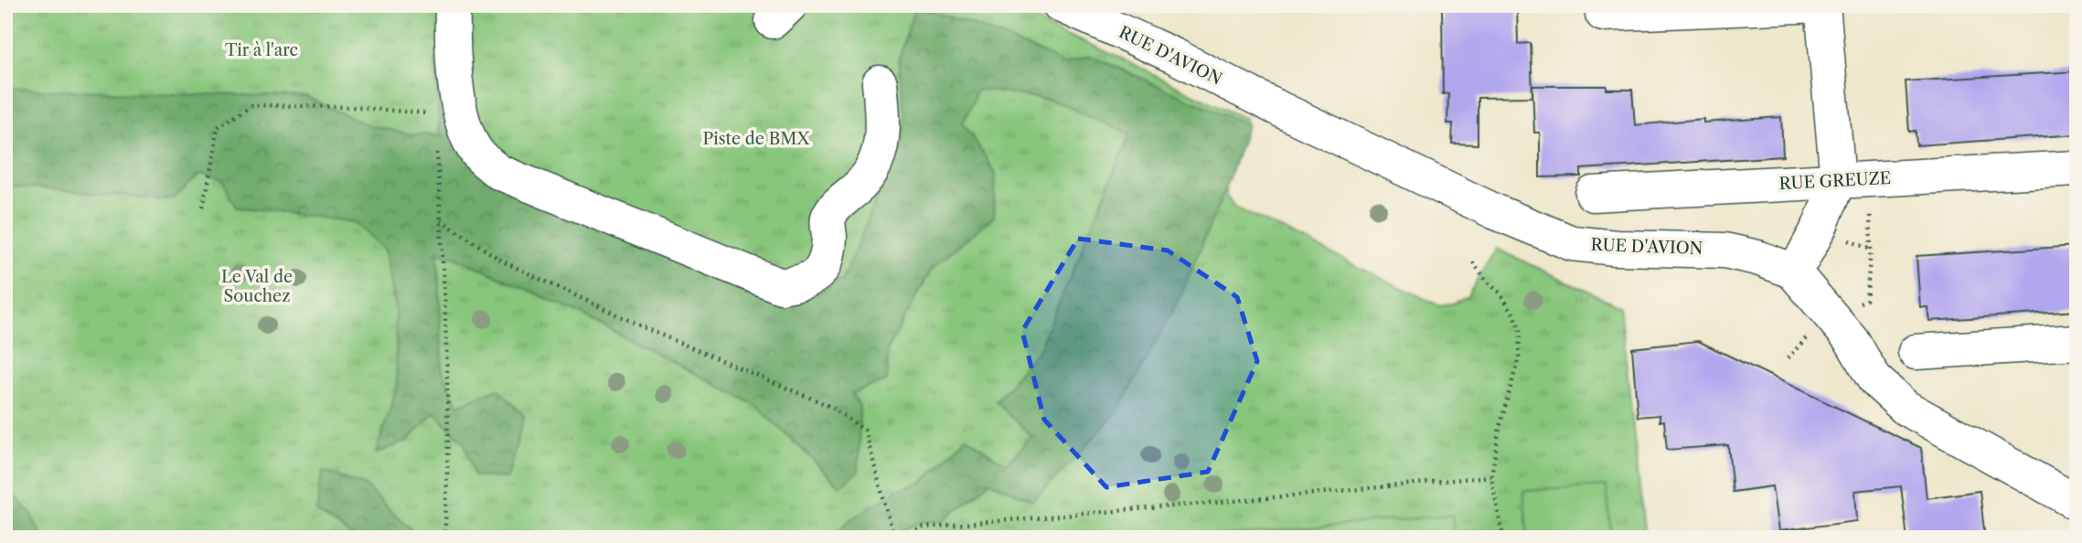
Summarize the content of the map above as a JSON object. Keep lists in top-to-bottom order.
{
  "streets": {
    "street": ["RUE D'AVION", "RUE GREUZE"]
  },
  "parks": ["Tir à l'arc", "Piste de BMX", "Le Val de Souchez"]
}
